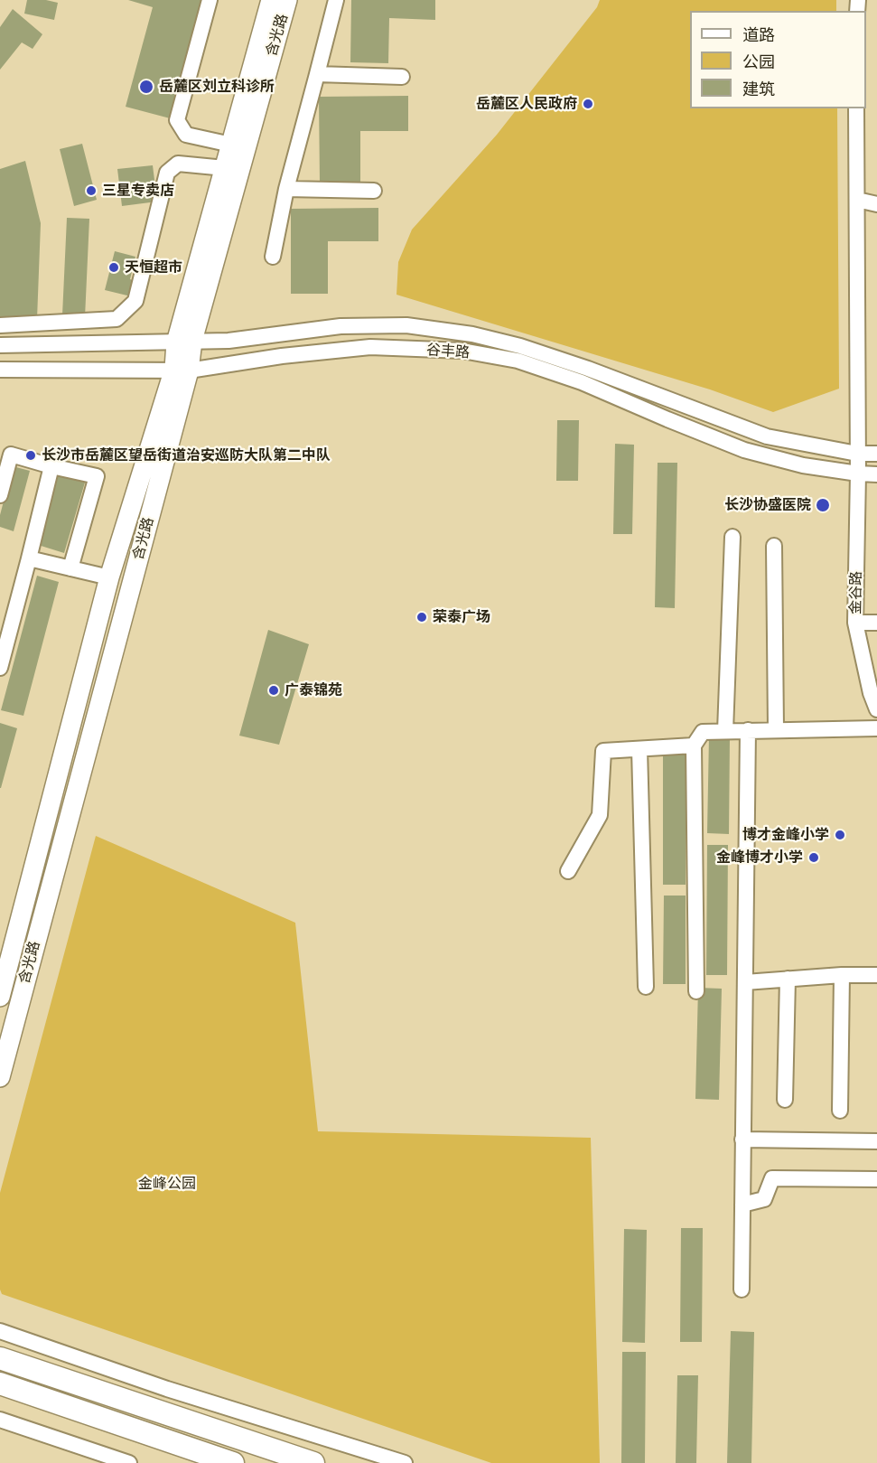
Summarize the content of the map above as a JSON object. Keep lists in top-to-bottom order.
{
  "streets": {
    "main road": ["含光路"],
    "street": ["谷丰路", "金谷路"]
  },
  "crossings": [
    ["含光路", "谷丰路"],
    ["谷丰路", "金谷路"]
  ],
  "parks": ["金峰公园"],
  "places": [
    "岳麓区刘立科诊所",
    "岳麓区人民政府",
    "三星专卖店",
    "天恒超市",
    "长沙市岳麓区望岳街道治安巡防大队第二中队",
    "长沙协盛医院",
    "荣泰广场",
    "广泰锦苑",
    "博才金峰小学",
    "金峰博才小学"
  ],
  "legend": ["道路", "公园", "建筑"]
}
